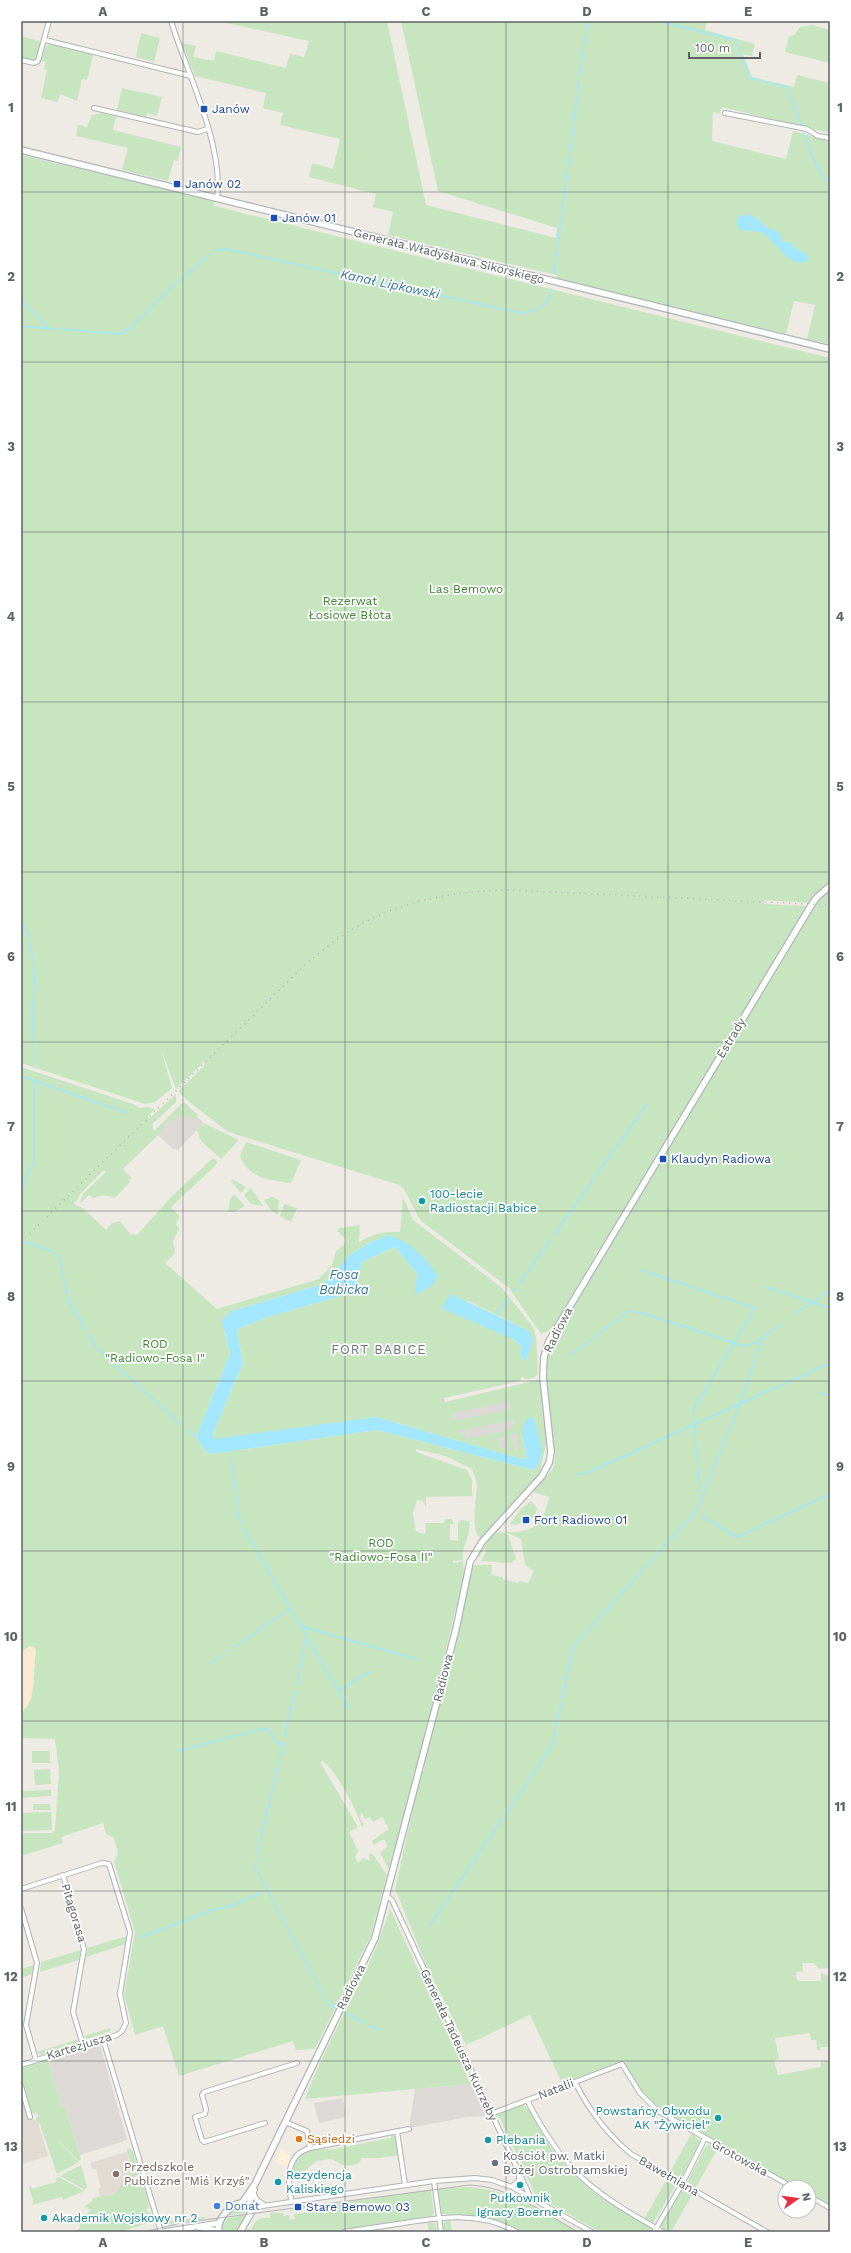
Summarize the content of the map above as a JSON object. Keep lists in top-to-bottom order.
{
  "streets": {
    "main road": ["Generała Władysława Sikorskiego", "Estrady", "Radiowa"],
    "street": [
      "Pitagorasa",
      "Generała Tadeusza Kutrzeby",
      "Kartezjusza",
      "Natalii",
      "Grotowska",
      "Bawełniana"
    ]
  },
  "crossings": [
    ["Estrady", "Radiowa"],
    ["Radiowa", "Generała Tadeusza Kutrzeby"],
    ["Pitagorasa", "Kartezjusza"],
    ["Generała Tadeusza Kutrzeby", "Natalii"],
    ["Natalii", "Grotowska"],
    ["Natalii", "Bawełniana"]
  ],
  "districts": ["FORT BABICE"],
  "water": ["Kanał Lipkowski", "Fosa Babicka"],
  "parks": [
    "Las Bemowo",
    "Rezerwat Łosiowe Błota",
    "ROD \"Radiowo-Fosa I\"",
    "ROD \"Radiowo-Fosa II\""
  ],
  "places": {
    "transit": [
      "Janów",
      "Janów 02",
      "Janów 01",
      "Klaudyn Radiowa",
      "Fort Radiowo 01",
      "Stare Bemowo 03"
    ],
    "other": [
      "100-lecie Radiostacji Babice",
      "Powstańcy Obwodu AK \"Żywiciel\"",
      "Sąsiedzi",
      "Plebania",
      "Kościół pw. Matki Bożej Ostrobramskiej",
      "Przedszkole Publiczne \"Miś Krzyś\"",
      "Rezydencja Kaliskiego",
      "Pułkownik Ignacy Boerner",
      "Donat",
      "Akademik Wojskowy nr 2"
    ]
  },
  "scale_bar": "100 m",
  "north": "right",
  "grid": {
    "columns": [
      "A",
      "B",
      "C",
      "D",
      "E"
    ],
    "rows": [
      "1",
      "2",
      "3",
      "4",
      "5",
      "6",
      "7",
      "8",
      "9",
      "10",
      "11",
      "12",
      "13"
    ]
  }
}
